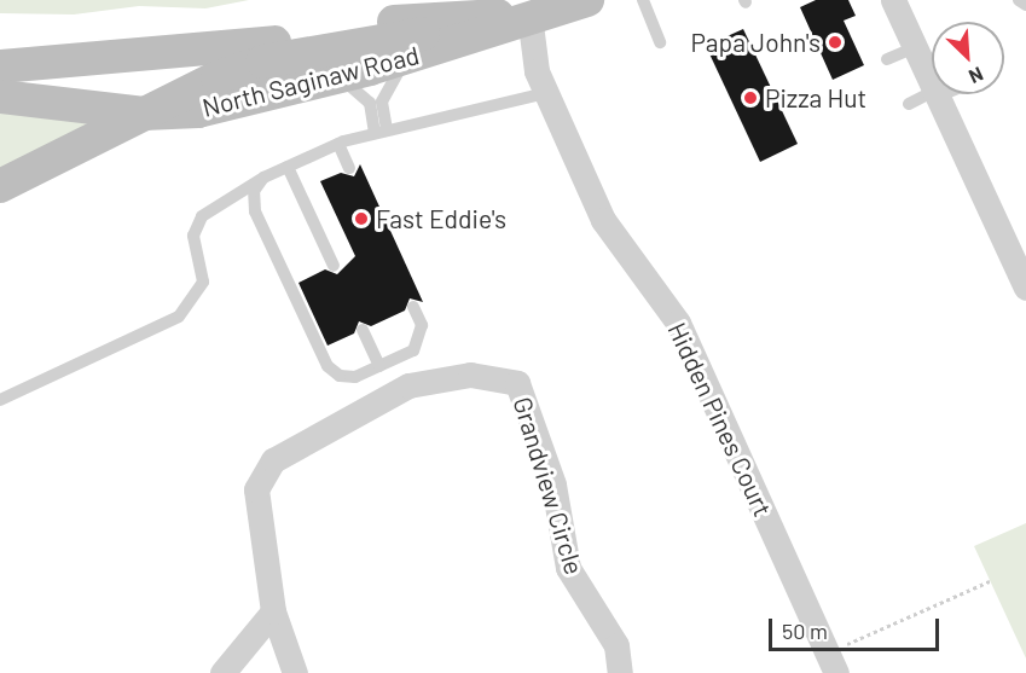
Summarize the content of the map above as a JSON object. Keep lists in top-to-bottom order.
{
  "streets": {
    "main road": ["North Saginaw Road"],
    "street": ["Hidden Pines Court", "Grandview Circle"]
  },
  "crossings": [
    ["North Saginaw Road", "Hidden Pines Court"]
  ],
  "places": ["Papa John's", "Pizza Hut", "Fast Eddie's"],
  "scale_bar": "50 m",
  "north": "bottom right"
}
